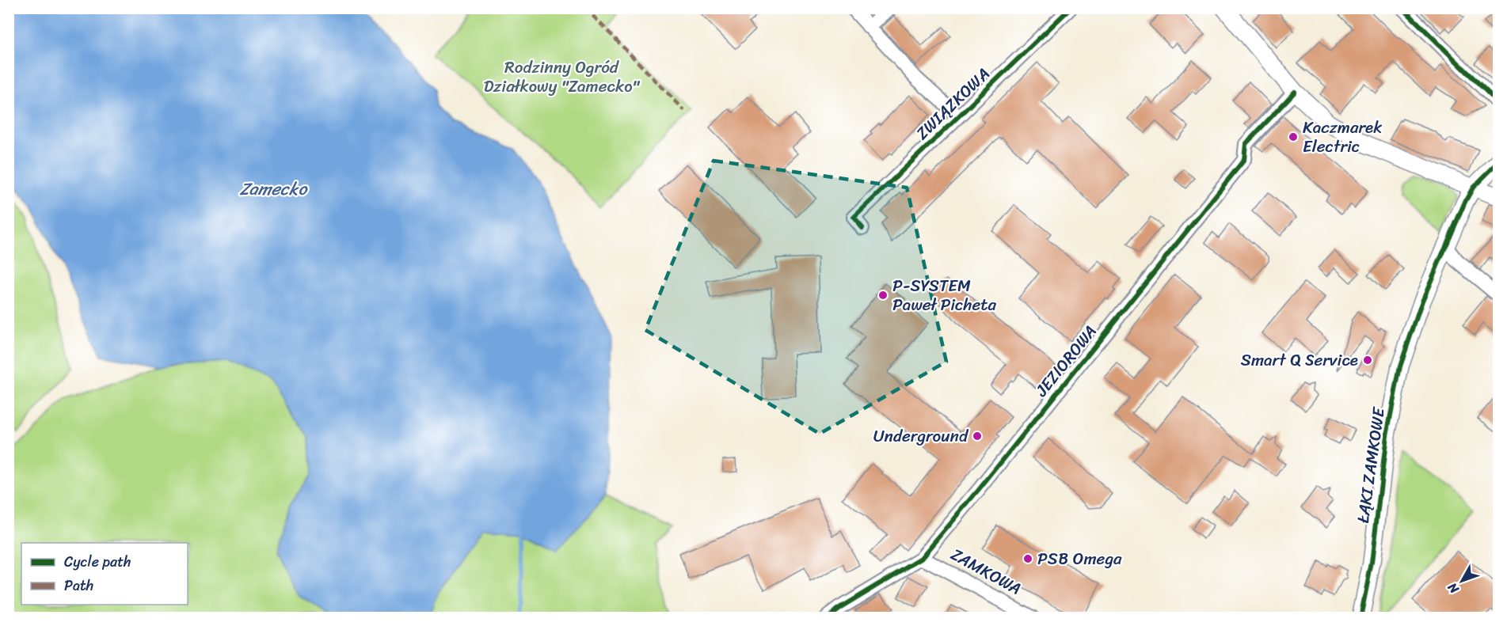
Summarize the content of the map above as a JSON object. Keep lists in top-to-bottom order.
{
  "streets": {
    "street": [
      "ZWIĄZKOWA",
      "JEZIOROWA",
      "ŁĄKI ZAMKOWE",
      "ZAMKOWA"
    ]
  },
  "crossings": [
    ["JEZIOROWA", "ZAMKOWA"]
  ],
  "water": ["Zamecko"],
  "parks": ["Rodzinny Ogród Działkowy \"Zamecko\""],
  "places": [
    "Kaczmarek Electric",
    "P-SYSTEM Paweł Picheta",
    "Smart Q Service",
    "Underground",
    "PSB Omega"
  ],
  "legend": ["Cycle path", "Path"],
  "north": "bottom left"
}
